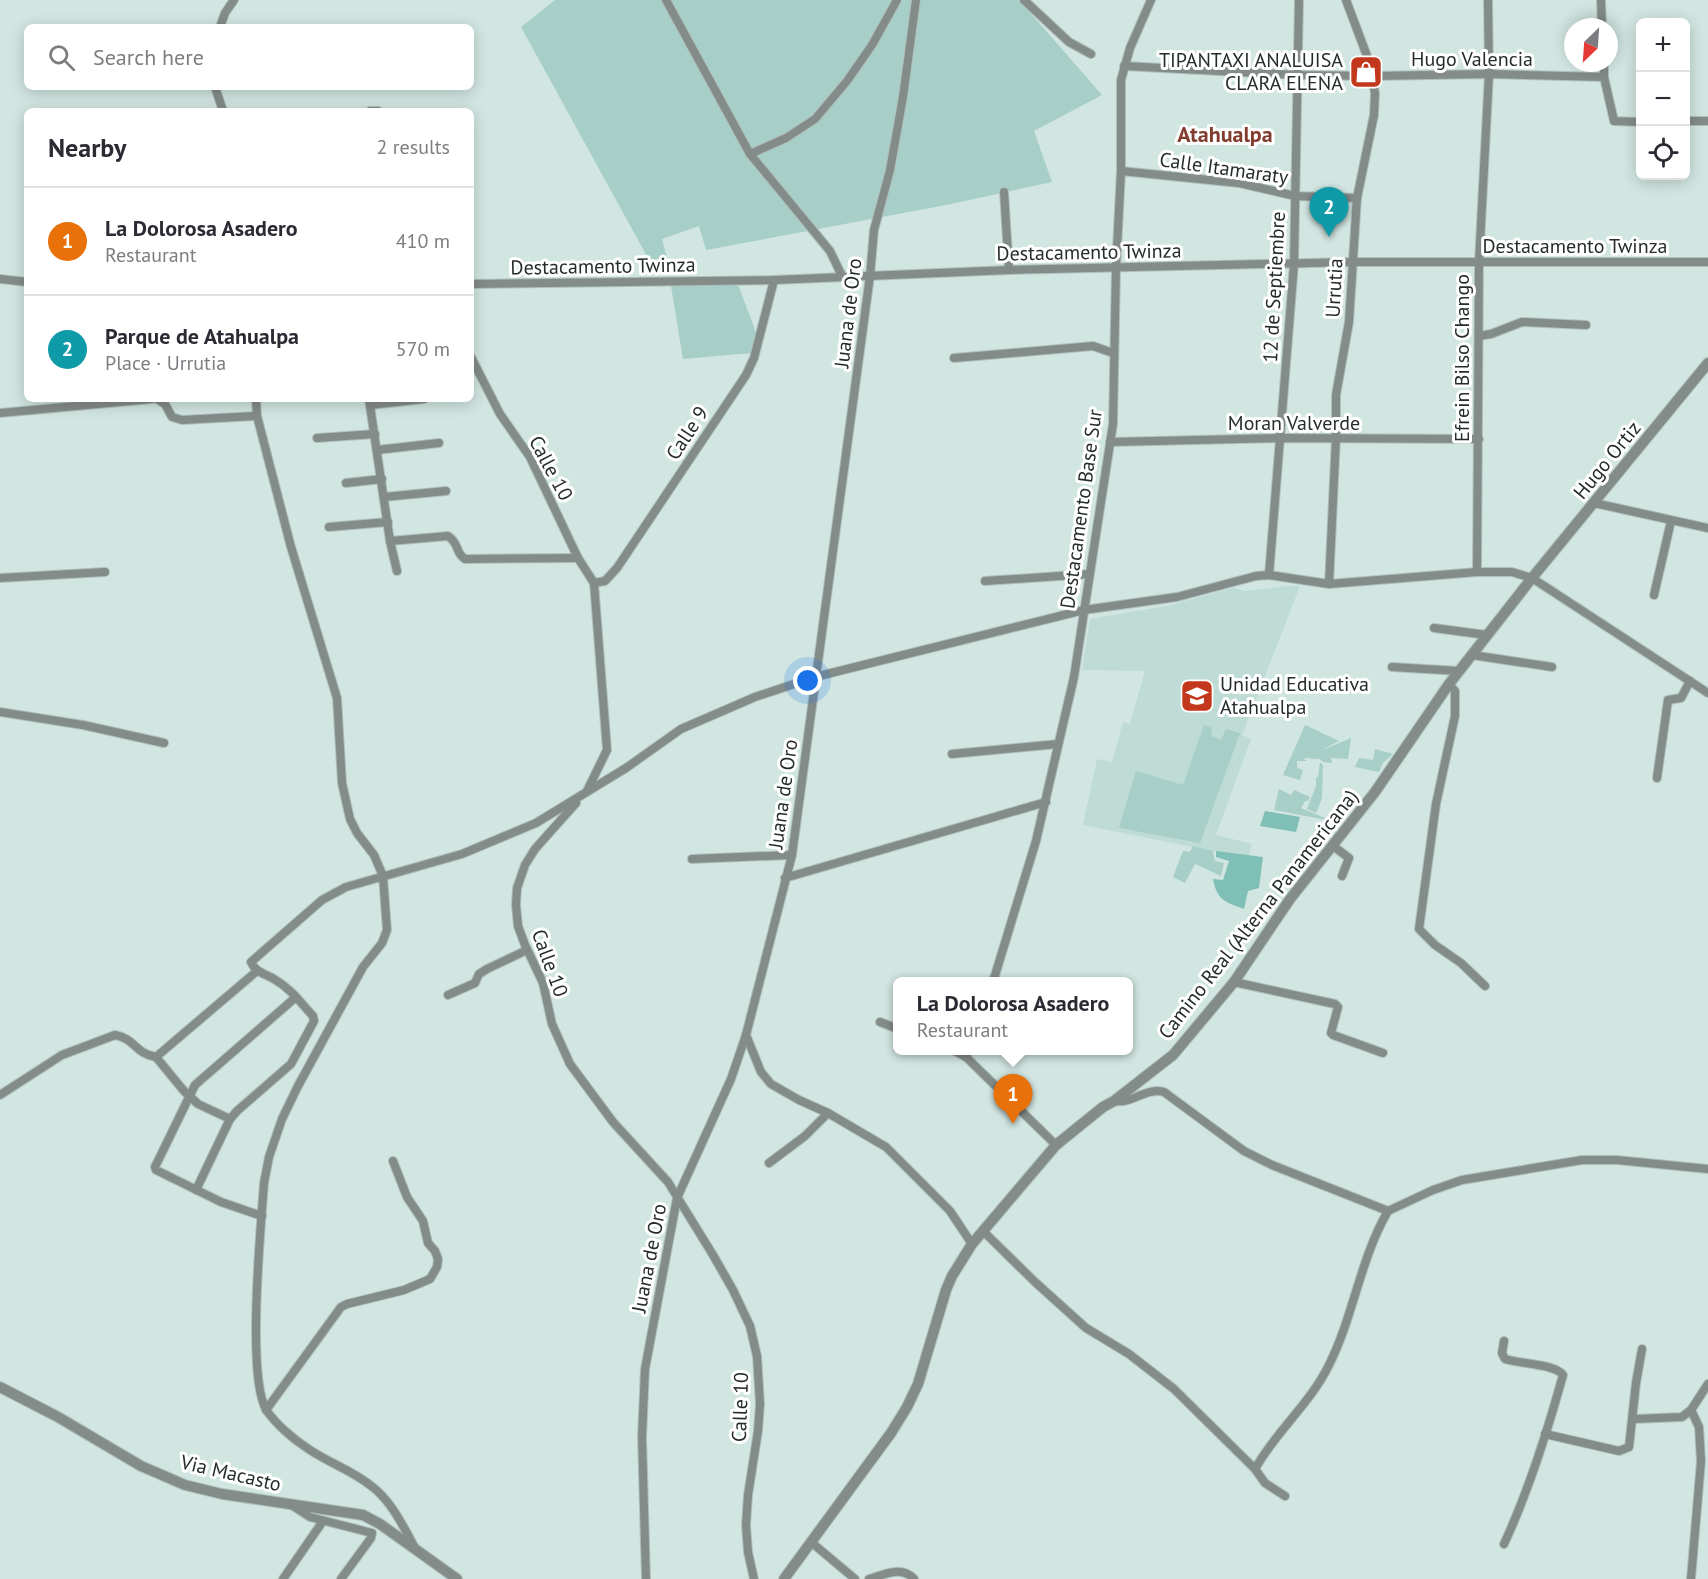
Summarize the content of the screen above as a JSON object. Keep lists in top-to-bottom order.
{
  "streets": {
    "street": [
      "Hugo Valencia",
      "Calle Itamaraty",
      "Destacamento Twinza",
      "12 de Septiembre",
      "Urrutia",
      "Juana de Oro",
      "Efrein Bilso Chango",
      "Moran Valverde",
      "Calle 9",
      "Hugo Ortiz",
      "Calle 10",
      "Destacamento Base Sur",
      "Camino Real (Alterna Panamericana)",
      "Via Macasto"
    ]
  },
  "crossings": [
    ["Hugo Valencia", "12 de Septiembre"],
    ["Hugo Valencia", "Urrutia"],
    ["Hugo Valencia", "Efrein Bilso Chango"],
    ["Hugo Valencia", "Destacamento Base Sur"],
    ["Calle Itamaraty", "12 de Septiembre"],
    ["Calle Itamaraty", "Urrutia"],
    ["Calle Itamaraty", "Destacamento Base Sur"],
    ["Destacamento Twinza", "12 de Septiembre"],
    ["Destacamento Twinza", "Urrutia"],
    ["Destacamento Twinza", "Juana de Oro"],
    ["Destacamento Twinza", "Efrein Bilso Chango"],
    ["Destacamento Twinza", "Calle 9"],
    ["Destacamento Twinza", "Destacamento Base Sur"],
    ["12 de Septiembre", "Moran Valverde"],
    ["Urrutia", "Moran Valverde"],
    ["Juana de Oro", "Calle 10"],
    ["Efrein Bilso Chango", "Moran Valverde"],
    ["Moran Valverde", "Destacamento Base Sur"],
    ["Calle 9", "Calle 10"],
    ["Hugo Ortiz", "Camino Real (Alterna Panamericana)"]
  ],
  "districts": ["Atahualpa"],
  "places": {
    "shop": ["TIPANTAXI ANALUISA CLARA ELENA"],
    "school or university": ["Unidad Educativa Atahualpa"]
  },
  "north": "bottom left",
  "page": {
    "map_buttons": ["+", "−"],
    "search": "Search here",
    "heading": ["Nearby", "2 results"],
    "list": [
      {
        "mark": "1",
        "name": "La Dolorosa Asadero",
        "note": "Restaurant",
        "value": "410 m"
      },
      {
        "mark": "2",
        "name": "Parque de Atahualpa",
        "note": "Place · Urrutia",
        "value": "570 m"
      }
    ],
    "pins": ["2", "1"],
    "popup": ["La Dolorosa Asadero", "Restaurant"]
  }
}
